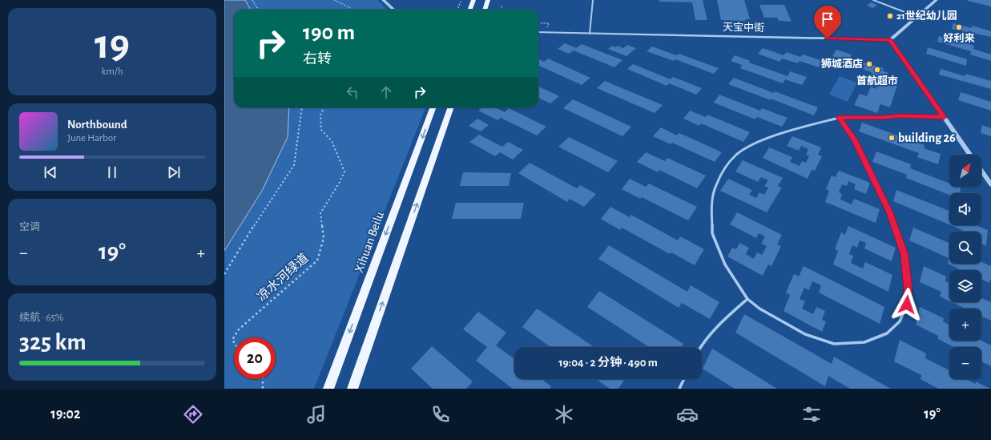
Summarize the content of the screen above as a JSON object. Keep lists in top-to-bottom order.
{
  "streets": {
    "main road": ["Xihuan Beilu"],
    "street": ["天宝中街"],
    "path": ["凉水河绿道"]
  },
  "places": [
    "21世纪幼儿园",
    "好利来",
    "狮城酒店",
    "首航超市",
    "building 26"
  ],
  "north": "top right",
  "page": {
    "tile": [
      ["19", "km/h"],
      "空调",
      ["续航 · 65%", "325 km"]
    ],
    "turn": ["190 m", "右转"],
    "song": ["Northbound", "June Harbor"],
    "map_buttons": ["+", "−"],
    "heat": ["−", "19°", "+"],
    "limit": "20",
    "trip": "19:04 · 2 分钟 · 490 m",
    "tabs": ["19:02", "19°"]
  }
}
